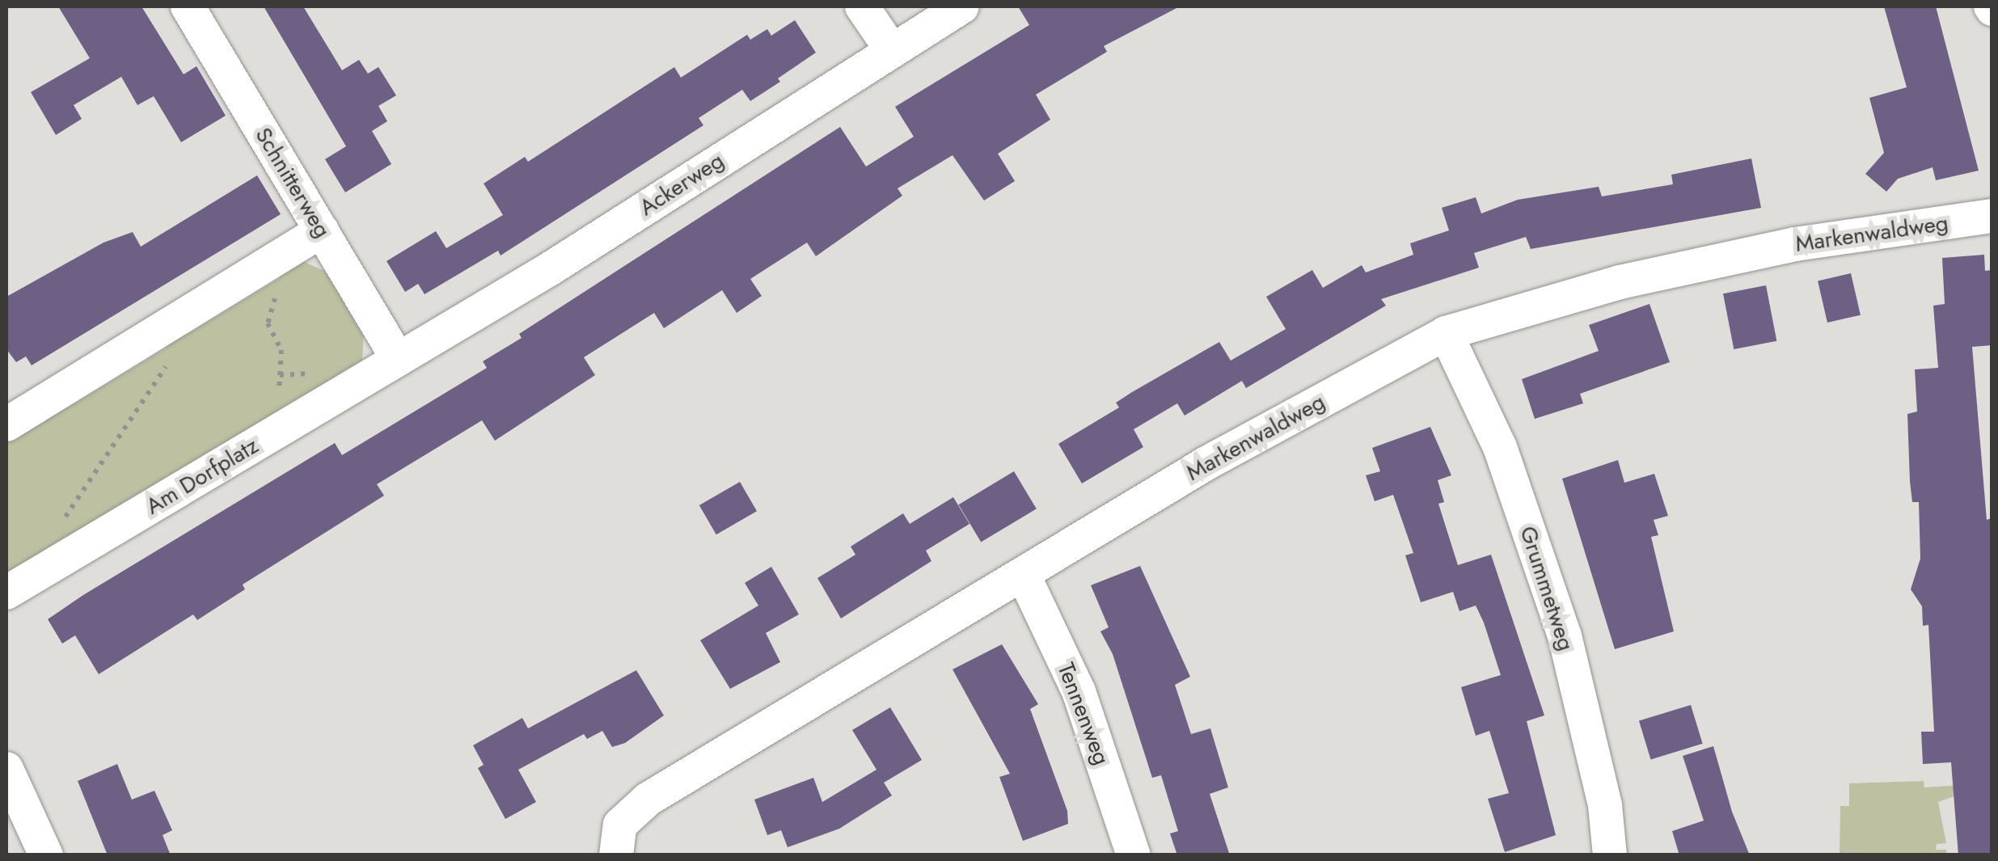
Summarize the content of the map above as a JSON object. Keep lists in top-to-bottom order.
{
  "streets": {
    "street": [
      "Schnitterweg",
      "Ackerweg",
      "Markenwaldweg",
      "Am Dorfplatz",
      "Grummetweg",
      "Tennenweg"
    ]
  },
  "crossings": [
    ["Schnitterweg", "Ackerweg"],
    ["Schnitterweg", "Am Dorfplatz"],
    ["Ackerweg", "Am Dorfplatz"],
    ["Markenwaldweg", "Grummetweg"],
    ["Markenwaldweg", "Tennenweg"]
  ]
}
